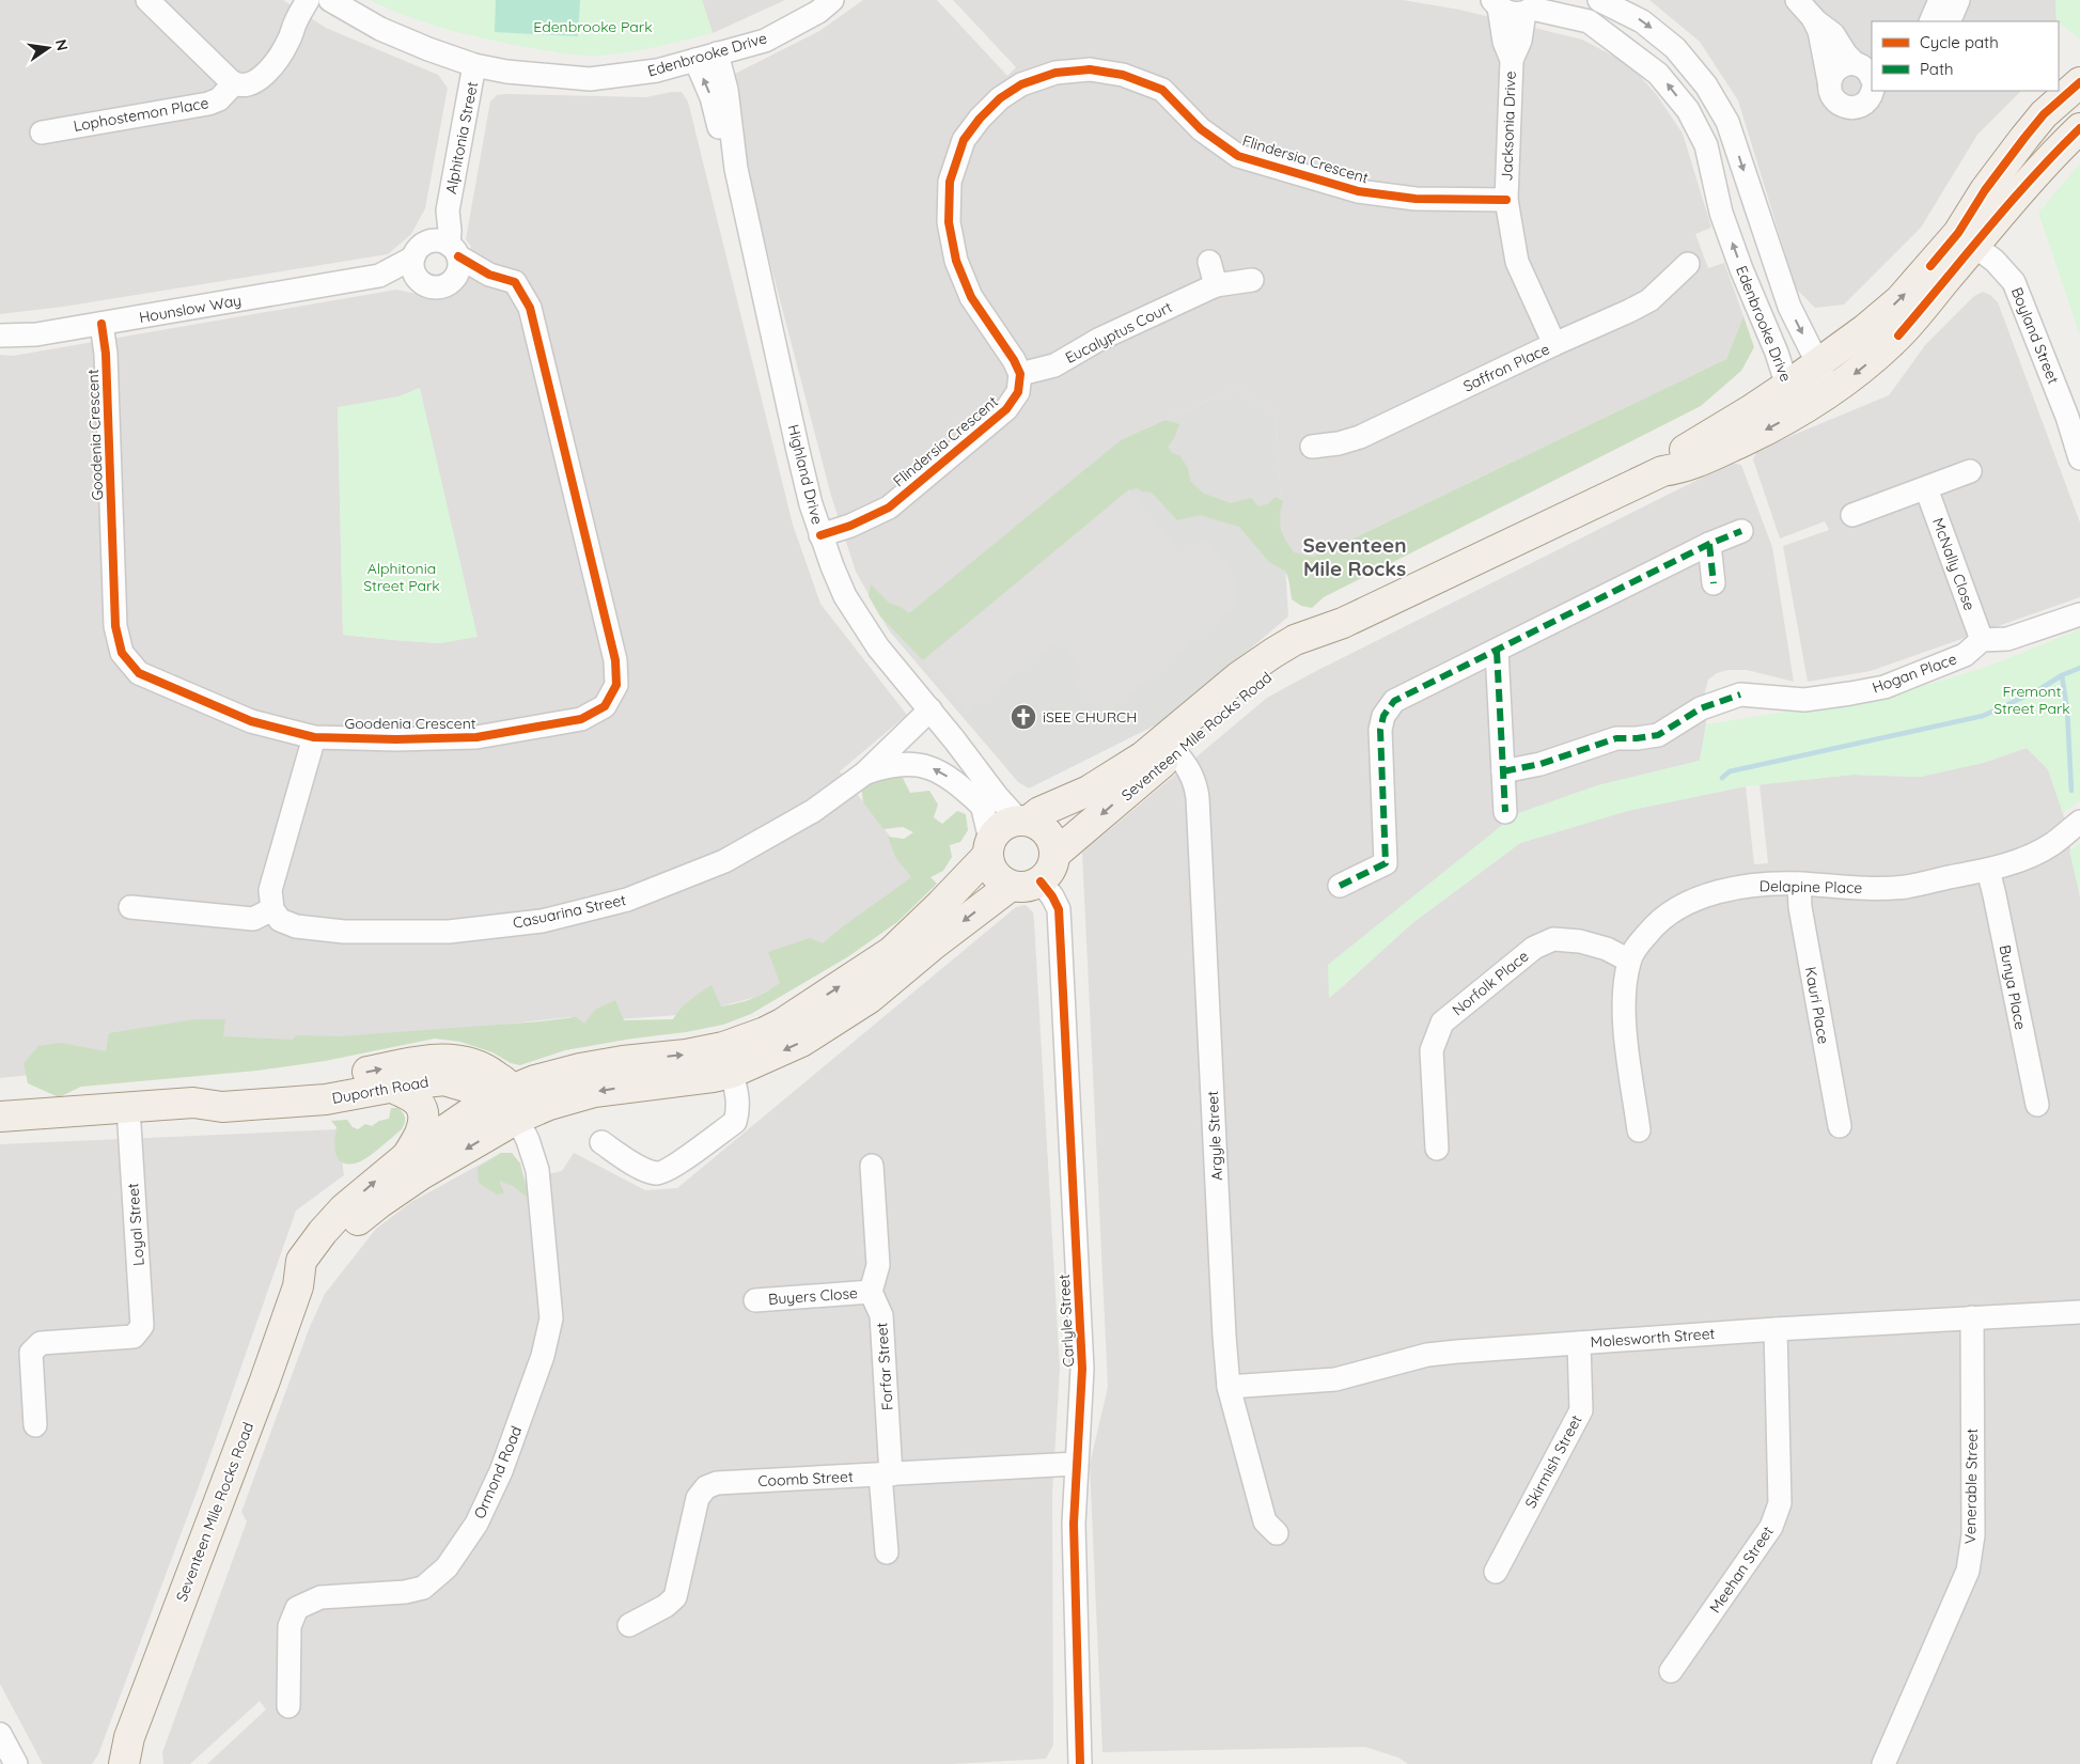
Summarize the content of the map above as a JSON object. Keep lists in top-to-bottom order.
{
  "streets": {
    "main road": ["Seventeen Mile Rocks Road", "Duporth Road"],
    "street": [
      "Edenbrooke Drive",
      "Lophostemon Place",
      "Jacksonia Drive",
      "Alphitonia Street",
      "Flindersia Crescent",
      "Hounslow Way",
      "Eucalyptus Court",
      "Boyland Street",
      "Saffron Place",
      "Goodenia Crescent",
      "Highland Drive",
      "McNally Close",
      "Hogan Place",
      "Delapine Place",
      "Casuarina Street",
      "Norfolk Place",
      "Bunya Place",
      "Kauri Place",
      "Argyle Street",
      "Loyal Street",
      "Buyers Close",
      "Carlyle Street",
      "Molesworth Street",
      "Forfar Street",
      "Skirmish Street",
      "Ormond Road",
      "Coomb Street",
      "Venerable Street",
      "Meehan Street"
    ]
  },
  "crossings": [
    ["Edenbrooke Drive", "Jacksonia Drive"],
    ["Edenbrooke Drive", "Alphitonia Street"],
    ["Edenbrooke Drive", "Highland Drive"],
    ["Edenbrooke Drive", "Seventeen Mile Rocks Road"],
    ["Jacksonia Drive", "Flindersia Crescent"],
    ["Jacksonia Drive", "Saffron Place"],
    ["Alphitonia Street", "Hounslow Way"],
    ["Alphitonia Street", "Goodenia Crescent"],
    ["Flindersia Crescent", "Eucalyptus Court"],
    ["Flindersia Crescent", "Highland Drive"],
    ["Hounslow Way", "Goodenia Crescent"],
    ["Boyland Street", "Seventeen Mile Rocks Road"],
    ["Highland Drive", "Seventeen Mile Rocks Road"],
    ["Highland Drive", "Casuarina Street"],
    ["Highland Drive", "Carlyle Street"],
    ["McNally Close", "Hogan Place"],
    ["Seventeen Mile Rocks Road", "Duporth Road"],
    ["Seventeen Mile Rocks Road", "Argyle Street"],
    ["Seventeen Mile Rocks Road", "Carlyle Street"],
    ["Seventeen Mile Rocks Road", "Ormond Road"],
    ["Delapine Place", "Norfolk Place"],
    ["Delapine Place", "Bunya Place"],
    ["Delapine Place", "Kauri Place"],
    ["Duporth Road", "Loyal Street"],
    ["Argyle Street", "Molesworth Street"],
    ["Buyers Close", "Forfar Street"],
    ["Carlyle Street", "Coomb Street"],
    ["Molesworth Street", "Skirmish Street"],
    ["Molesworth Street", "Venerable Street"],
    ["Molesworth Street", "Meehan Street"],
    ["Forfar Street", "Coomb Street"]
  ],
  "districts": ["Seventeen Mile Rocks"],
  "parks": ["Edenbrooke Park", "Alphitonia Street Park", "Fremont Street Park"],
  "places": {
    "church": ["iSEE CHURCH"]
  },
  "legend": ["Cycle path", "Path"],
  "north": "right"
}
